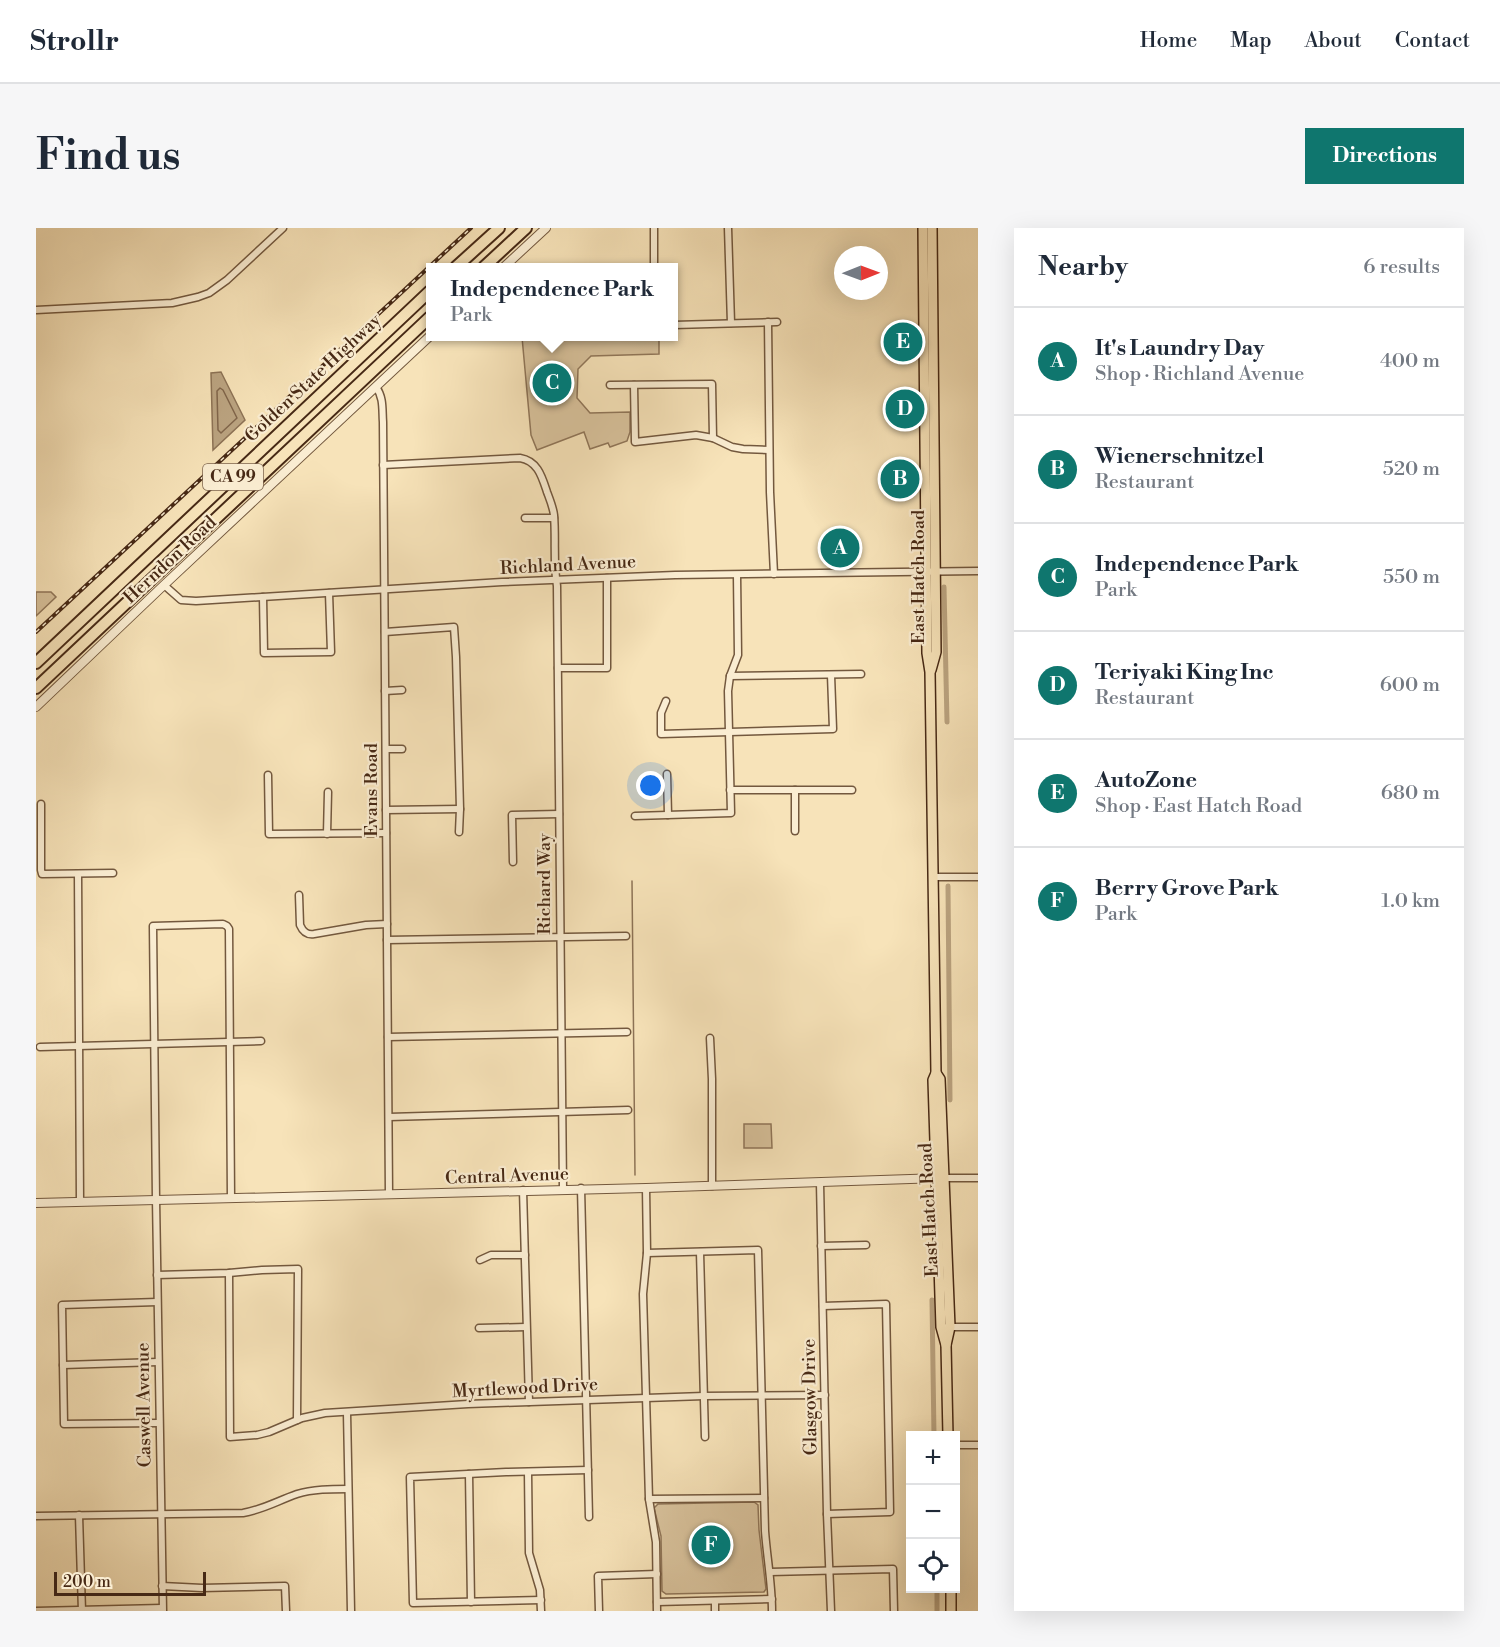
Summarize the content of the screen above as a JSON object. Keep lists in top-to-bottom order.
{
  "streets": {
    "highway": ["Golden State Highway", "CA 99"],
    "main road": ["East Hatch Road"],
    "street": [
      "Herndon Road",
      "Richland Avenue",
      "Evans Road",
      "Richard Way",
      "Central Avenue",
      "Myrtlewood Drive",
      "Glasgow Drive",
      "Caswell Avenue"
    ]
  },
  "crossings": [
    ["Herndon Road", "Richland Avenue"],
    ["Herndon Road", "Evans Road"],
    ["Richland Avenue", "East Hatch Road"],
    ["Richland Avenue", "Evans Road"],
    ["Richland Avenue", "Richard Way"],
    ["East Hatch Road", "Central Avenue"],
    ["Evans Road", "Richard Way"],
    ["Evans Road", "Central Avenue"],
    ["Richard Way", "Central Avenue"],
    ["Central Avenue", "Glasgow Drive"],
    ["Central Avenue", "Caswell Avenue"],
    ["Myrtlewood Drive", "Glasgow Drive"]
  ],
  "scale_bar": "200 m",
  "north": "right",
  "page": {
    "header": "Strollr",
    "nav": [
      "Home",
      "Map",
      "About",
      "Contact"
    ],
    "buttons": "Directions",
    "title": "Find us",
    "heading": ["Nearby", "6 results"],
    "popup": ["Independence Park", "Park"],
    "list": [
      {
        "mark": "A",
        "name": "It's Laundry Day",
        "note": "Shop · Richland Avenue",
        "value": "400 m"
      },
      {
        "mark": "B",
        "name": "Wienerschnitzel",
        "note": "Restaurant",
        "value": "520 m"
      },
      {
        "mark": "C",
        "name": "Independence Park",
        "note": "Park",
        "value": "550 m"
      },
      {
        "mark": "D",
        "name": "Teriyaki King Inc",
        "note": "Restaurant",
        "value": "600 m"
      },
      {
        "mark": "E",
        "name": "AutoZone",
        "note": "Shop · East Hatch Road",
        "value": "680 m"
      },
      {
        "mark": "F",
        "name": "Berry Grove Park",
        "note": "Park",
        "value": "1.0 km"
      }
    ],
    "pins": [
      "E",
      "C",
      "D",
      "B",
      "A",
      "F"
    ],
    "map_buttons": ["+", "−"],
    "scale": "200 m"
  }
}
